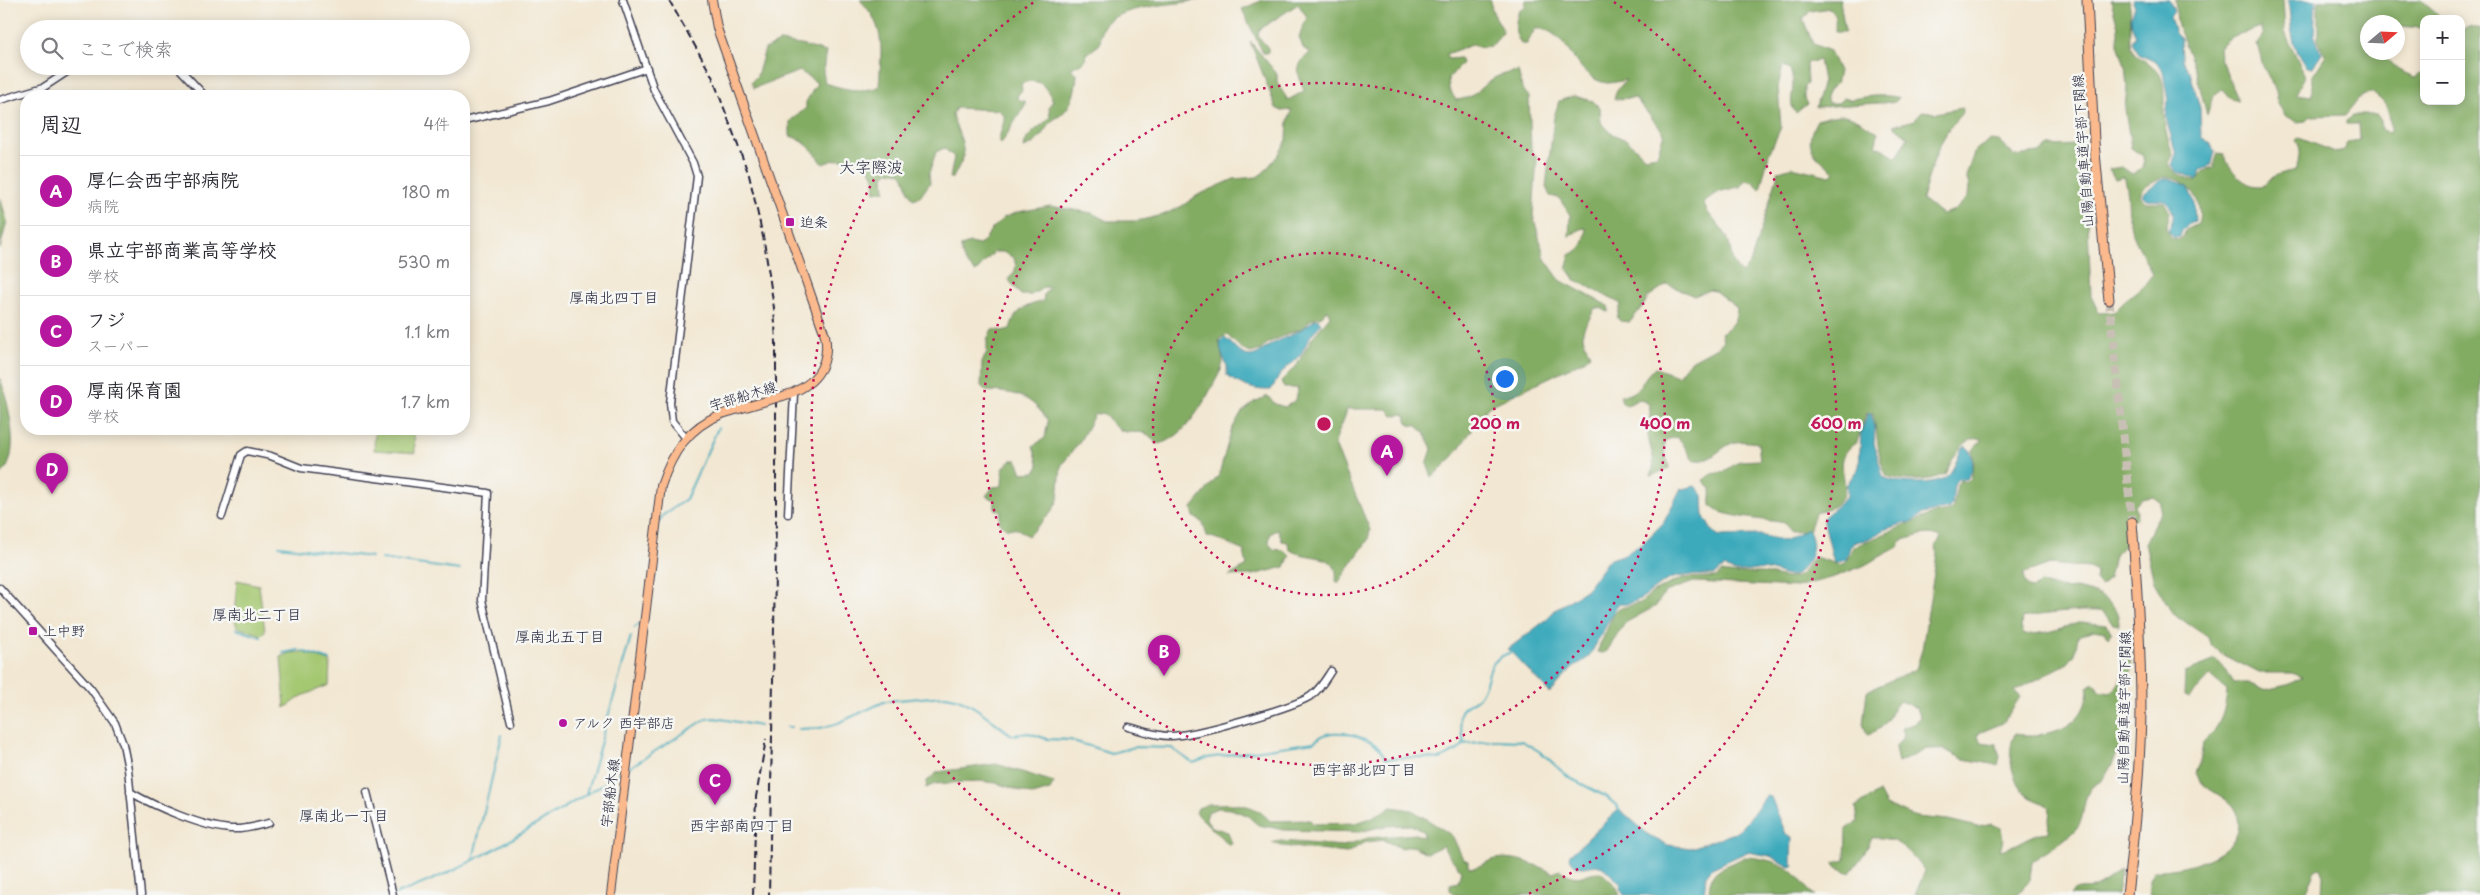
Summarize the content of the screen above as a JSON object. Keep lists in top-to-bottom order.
{
  "streets": {
    "highway": ["山陽自動車道宇部下関線"],
    "main road": ["宇部船木線"]
  },
  "districts": [
    "大字際波",
    "厚南北四丁目",
    "厚南北二丁目",
    "厚南北五丁目",
    "西宇部北四丁目",
    "厚南北一丁目",
    "西宇部南四丁目"
  ],
  "places": {
    "transit": ["迫条", "上中野"],
    "other": ["アルク 西宇部店"]
  },
  "north": "right",
  "page": {
    "map_buttons": ["+", "−"],
    "search": "ここで検索",
    "heading": ["周辺", "4件"],
    "list": [
      {
        "mark": "A",
        "name": "厚仁会西宇部病院",
        "note": "病院",
        "value": "180 m"
      },
      {
        "mark": "B",
        "name": "県立宇部商業高等学校",
        "note": "学校",
        "value": "530 m"
      },
      {
        "mark": "C",
        "name": "フジ",
        "note": "スーパー",
        "value": "1.1 km"
      },
      {
        "mark": "D",
        "name": "厚南保育園",
        "note": "学校",
        "value": "1.7 km"
      }
    ],
    "pins": [
      "A",
      "D",
      "B",
      "C"
    ]
  },
  "rings": ["200 m", "400 m", "600 m"]
}
